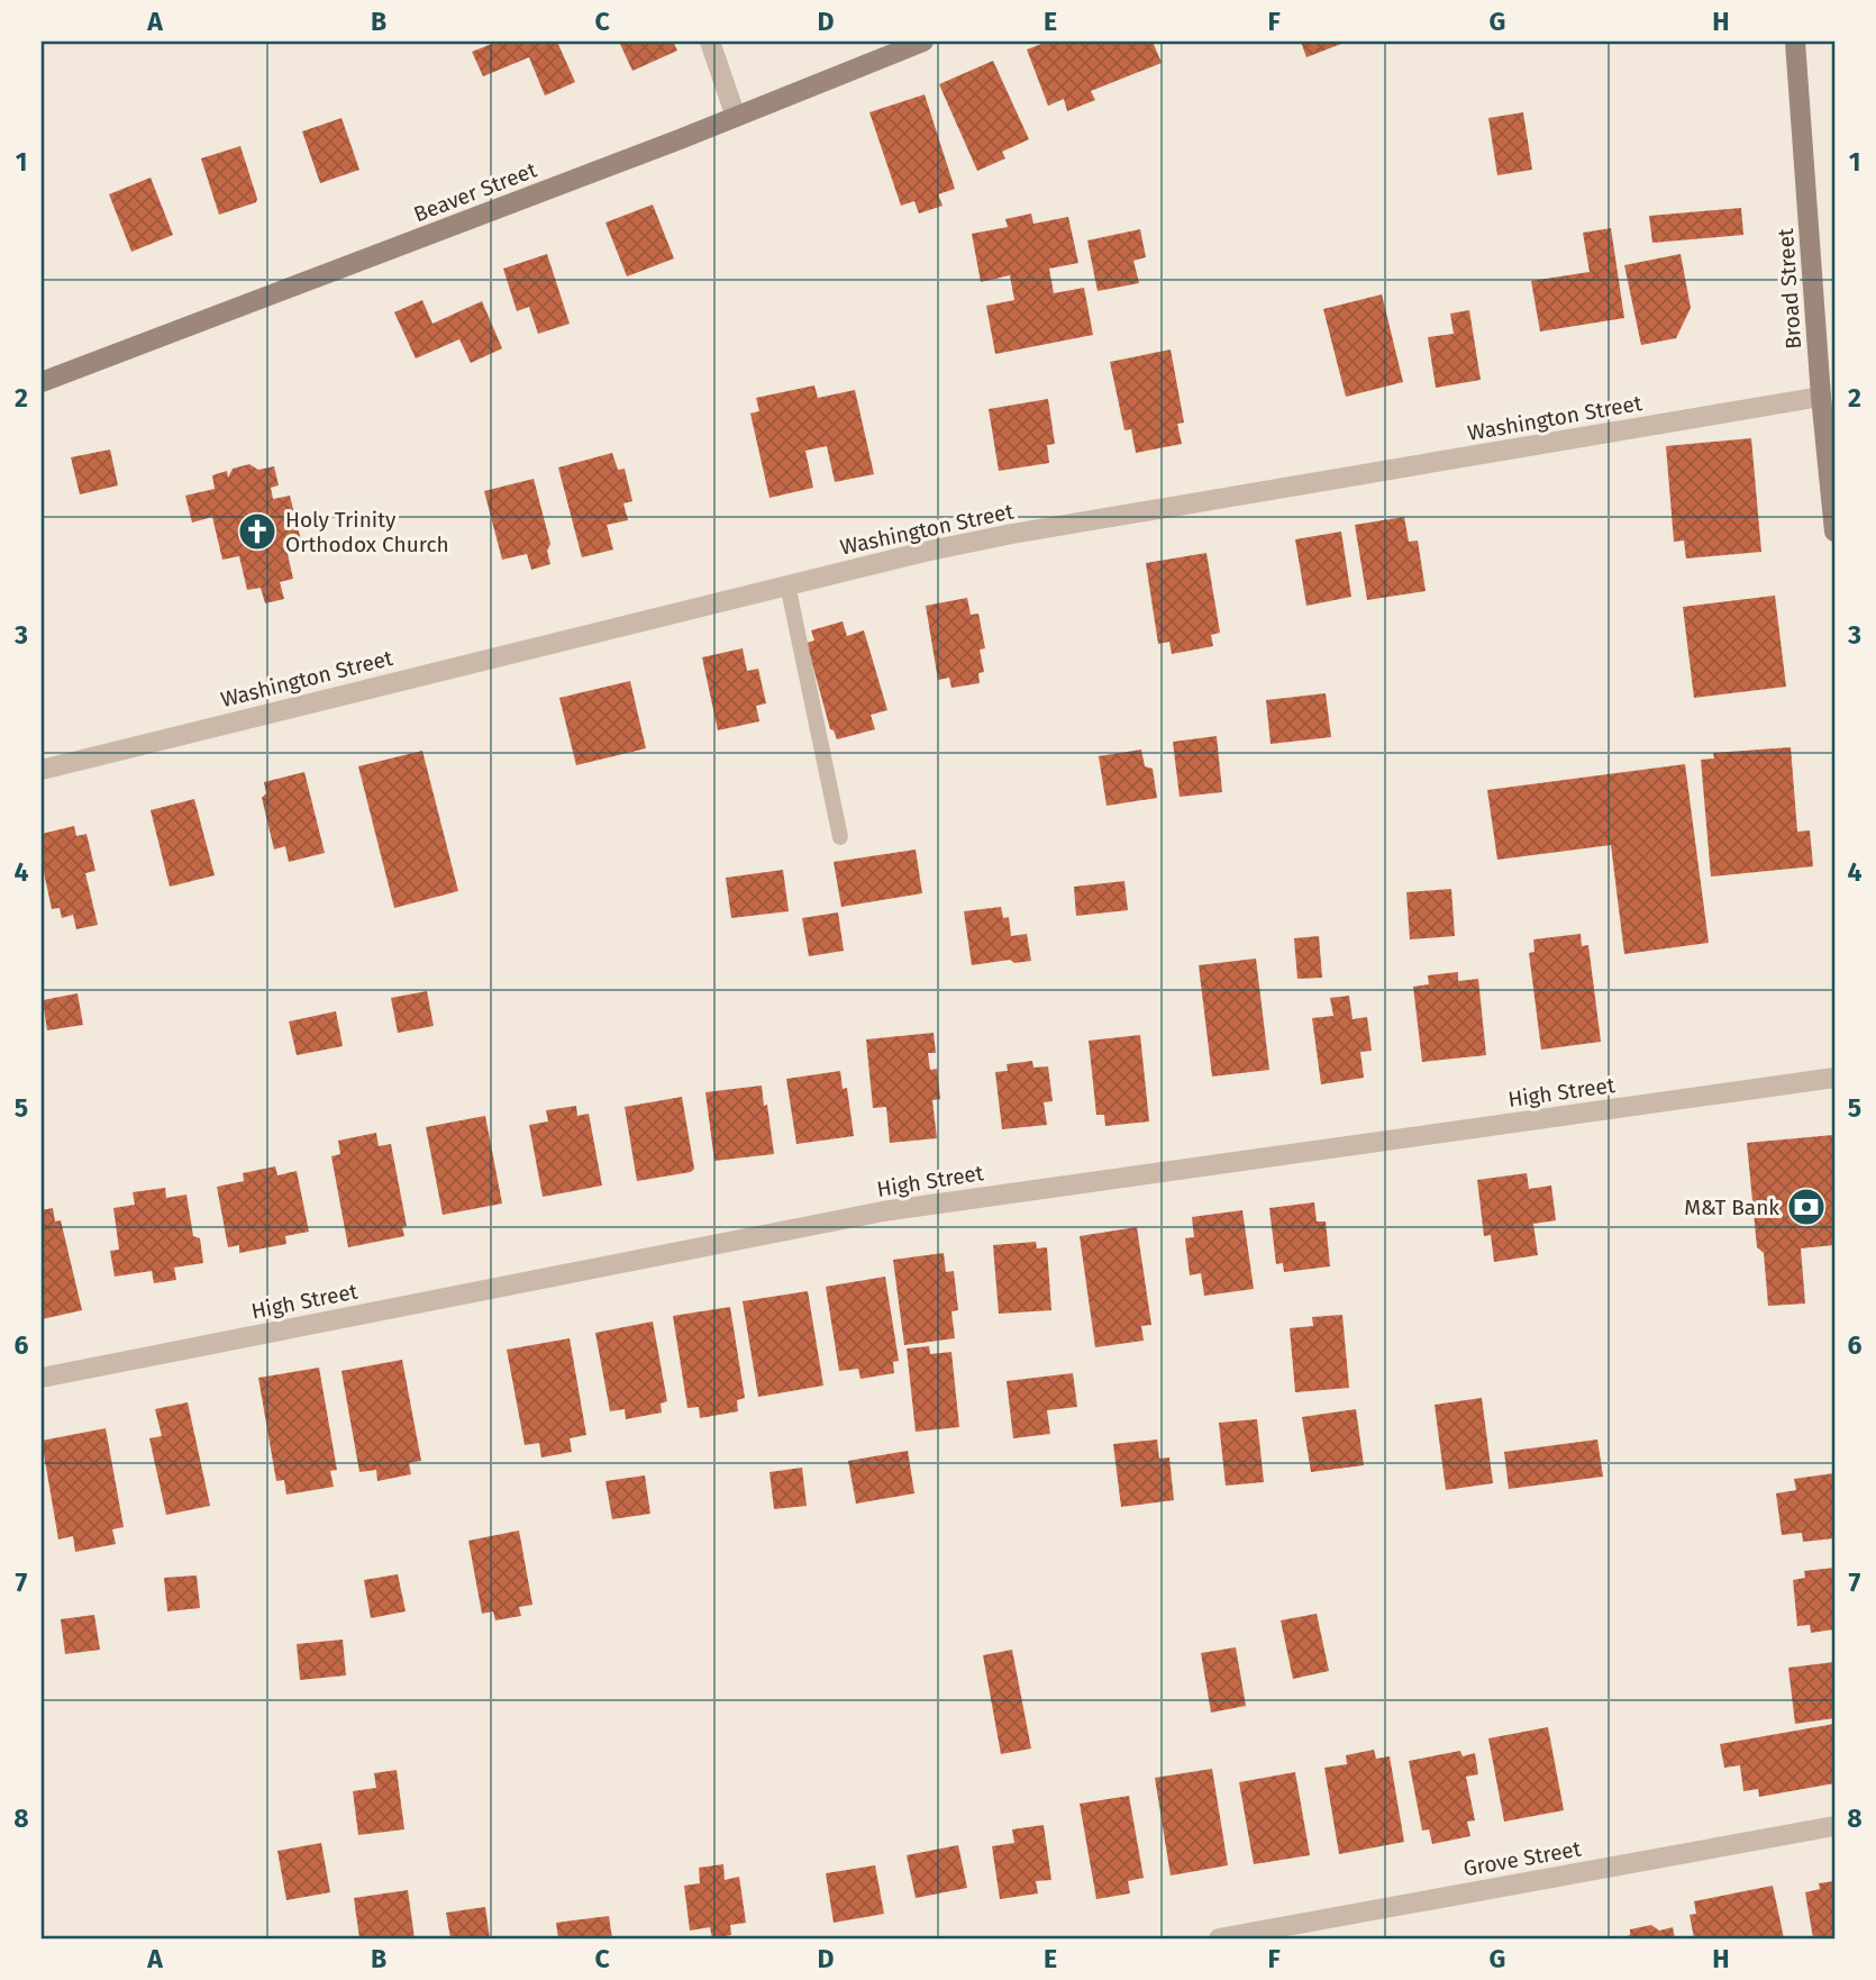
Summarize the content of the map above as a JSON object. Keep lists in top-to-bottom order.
{
  "streets": {
    "main road": ["Beaver Street", "Broad Street"],
    "street": ["Washington Street", "High Street", "Grove Street"]
  },
  "crossings": [
    ["Broad Street", "Washington Street"]
  ],
  "places": {
    "church": ["Holy Trinity Orthodox Church"],
    "bank": ["M&T Bank"]
  },
  "grid": {
    "columns": [
      "A",
      "B",
      "C",
      "D",
      "E",
      "F",
      "G",
      "H"
    ],
    "rows": [
      "1",
      "2",
      "3",
      "4",
      "5",
      "6",
      "7",
      "8"
    ]
  }
}
